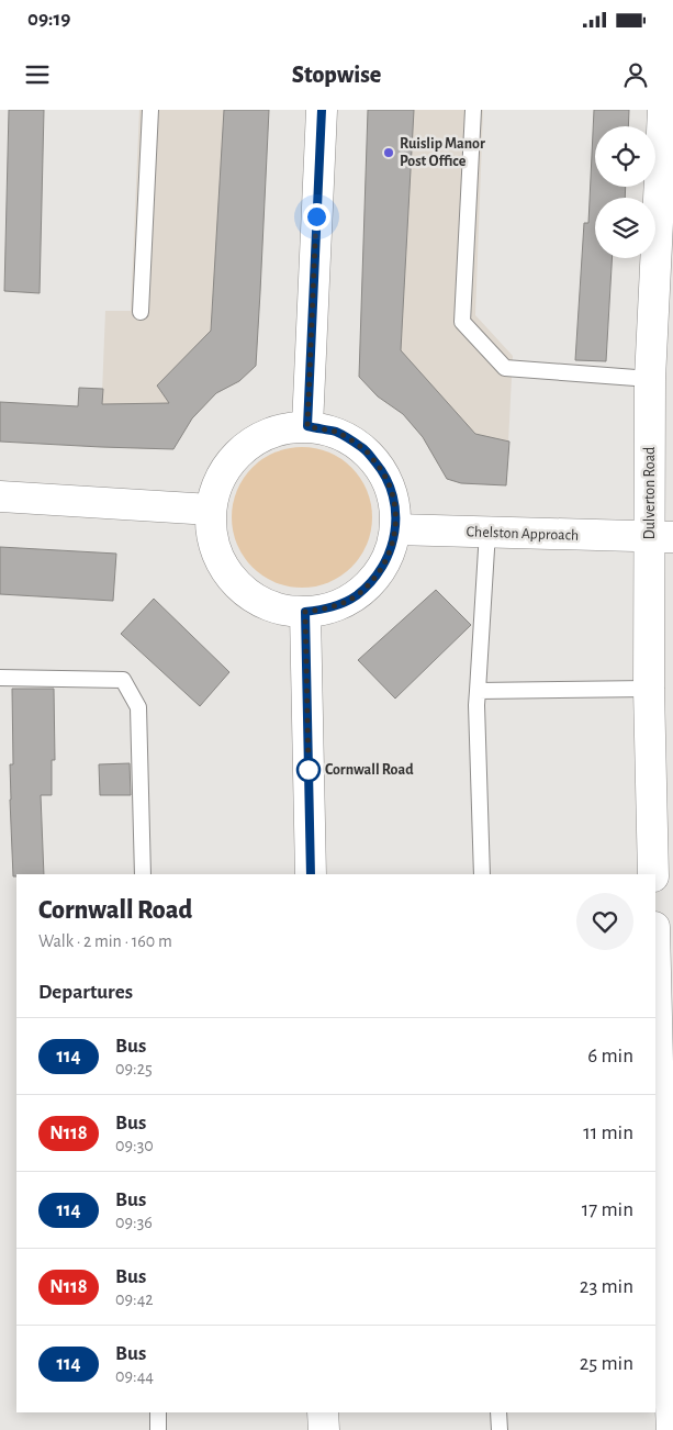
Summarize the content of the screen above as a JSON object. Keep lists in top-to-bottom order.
{
  "streets": {
    "street": ["Dulverton Road", "Chelston Approach"]
  },
  "crossings": [
    ["Dulverton Road", "Chelston Approach"]
  ],
  "places": ["Ruislip Manor Post Office", "Cornwall Road"],
  "lines": ["bus line 114"],
  "page": {
    "status": "09:19",
    "header": "Stopwise",
    "heading": [
      ["Cornwall Road", "Walk · 2 min · 160 m"],
      "Departures"
    ],
    "list": [
      {
        "mark": "114",
        "name": "Bus",
        "note": "09:25",
        "value": "6 min"
      },
      {
        "mark": "N118",
        "name": "Bus",
        "note": "09:30",
        "value": "11 min"
      },
      {
        "mark": "114",
        "name": "Bus",
        "note": "09:36",
        "value": "17 min"
      },
      {
        "mark": "N118",
        "name": "Bus",
        "note": "09:42",
        "value": "23 min"
      },
      {
        "mark": "114",
        "name": "Bus",
        "note": "09:44",
        "value": "25 min"
      }
    ]
  }
}
